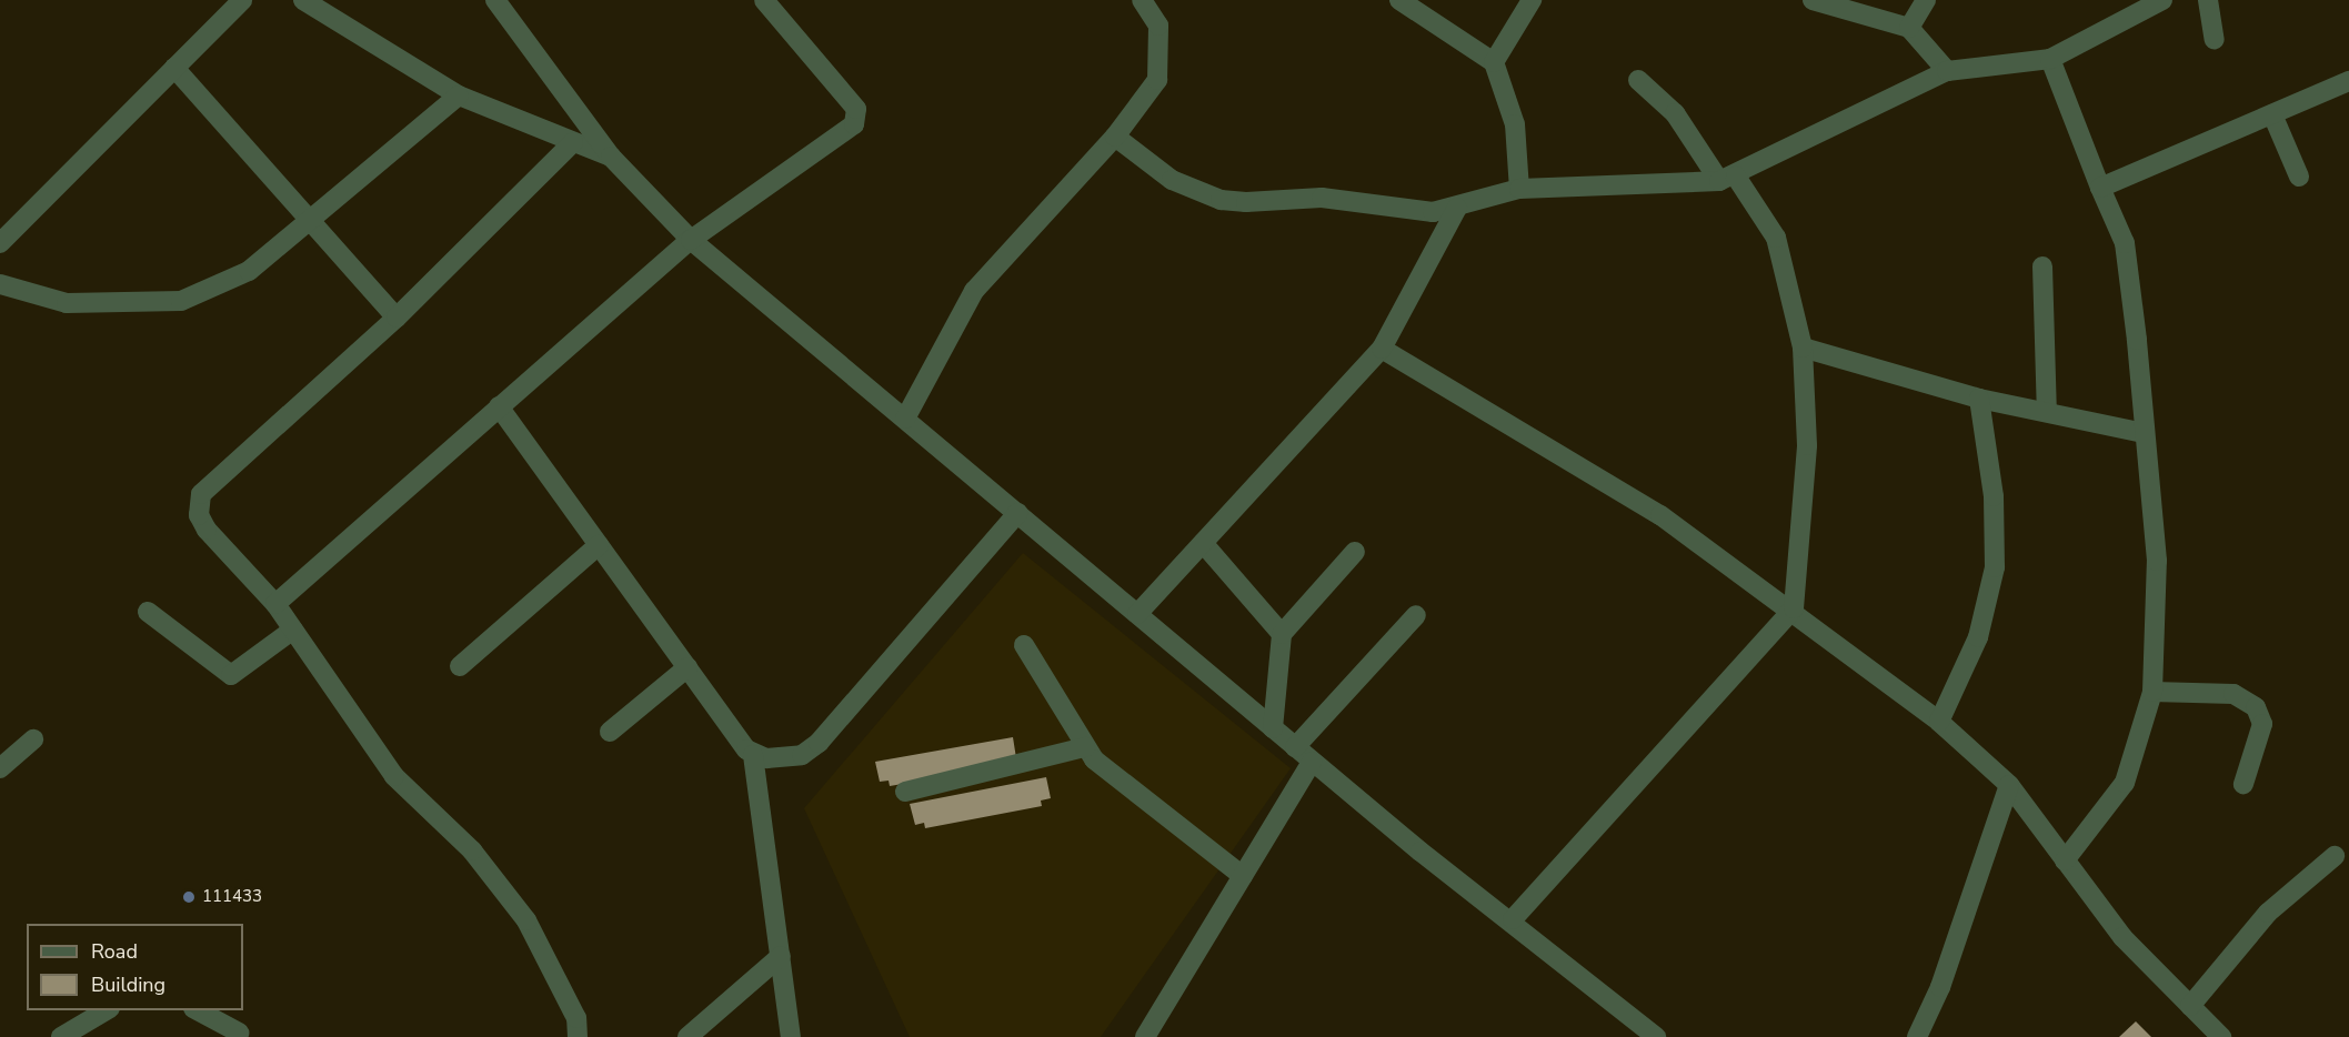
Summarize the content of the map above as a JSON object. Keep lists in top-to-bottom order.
{
  "places": ["111433"],
  "legend": ["Road", "Building"]
}
